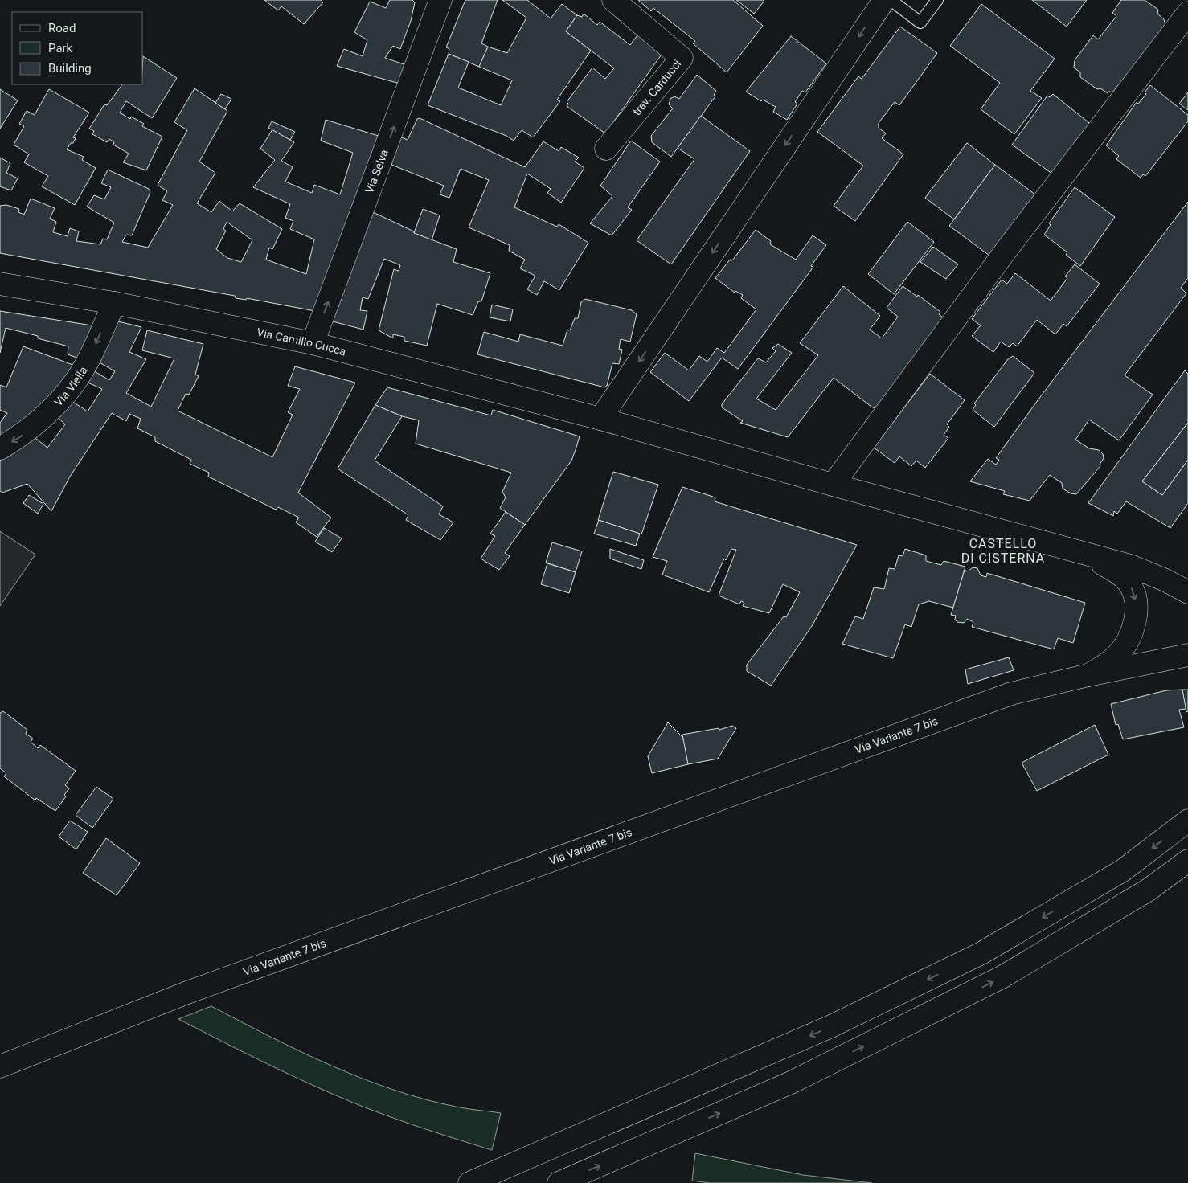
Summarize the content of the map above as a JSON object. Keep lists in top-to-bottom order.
{
  "streets": {
    "main road": [
      "trav. Carducci",
      "Via Selva",
      "Via Camillo Cucca",
      "Via Viella",
      "Via Variante 7 bis"
    ]
  },
  "crossings": [
    ["Via Selva", "Via Camillo Cucca"],
    ["Via Camillo Cucca", "Via Viella"]
  ],
  "one_way": ["Via Selva", "Via Viella"],
  "districts": ["CASTELLO DI CISTERNA"],
  "legend": ["Road", "Park", "Building"]
}
